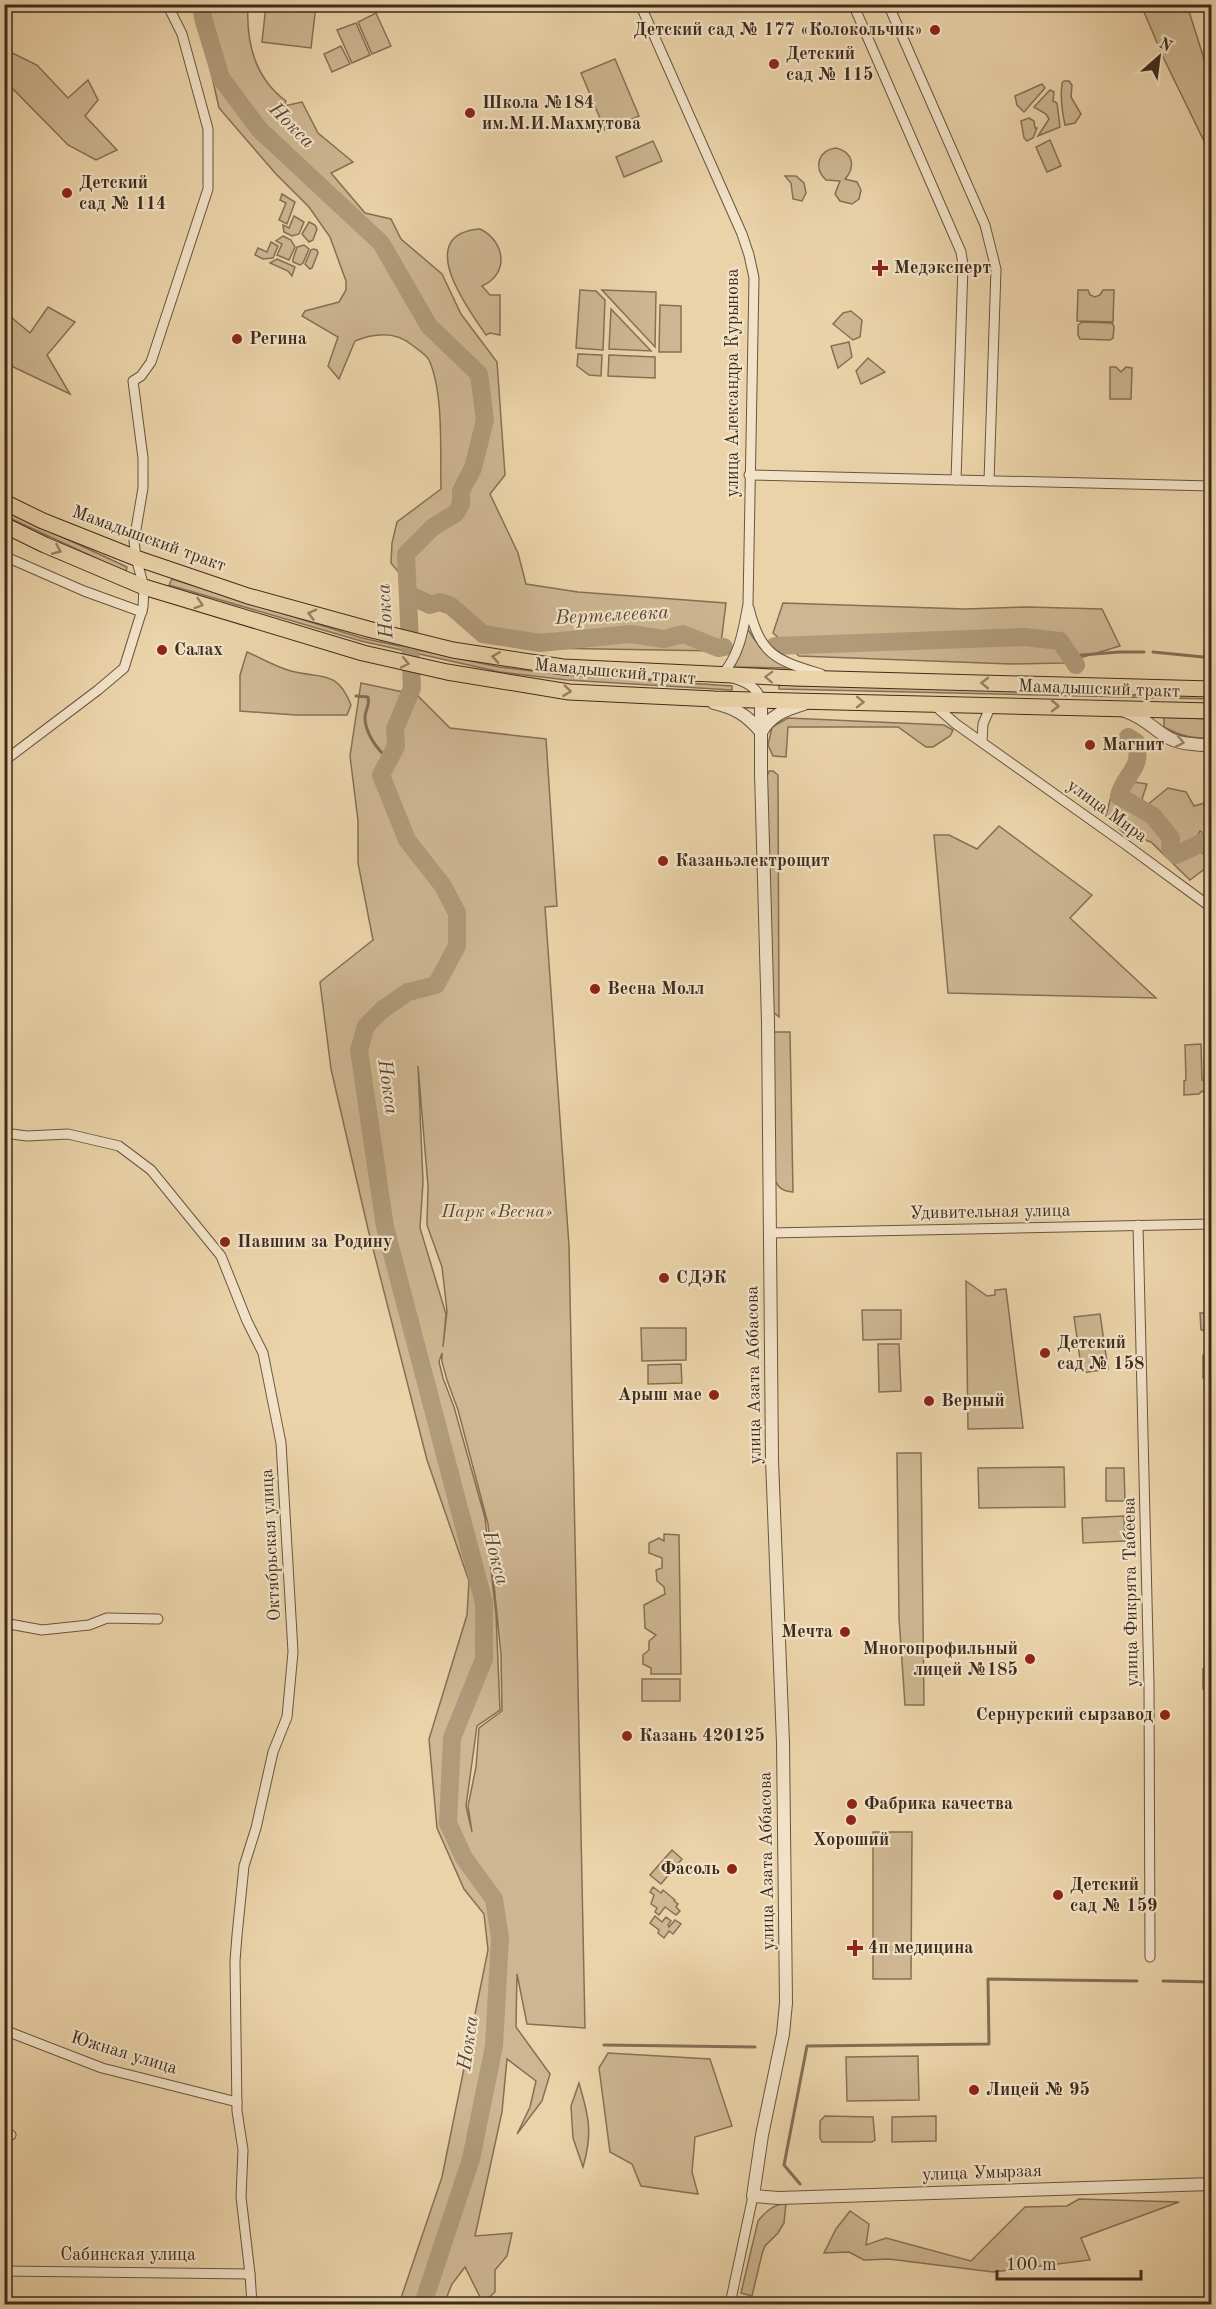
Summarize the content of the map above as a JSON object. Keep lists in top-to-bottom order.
{
  "streets": {
    "main road": ["Мамадышский тракт"],
    "street": [
      "улица Александра Курынова",
      "улица Мира",
      "Удивительная улица",
      "улица Азата Аббасова",
      "Октябрьская улица",
      "улица Фикрята Табеева",
      "Южная улица",
      "улица Умырзая",
      "Сабинская улица"
    ]
  },
  "crossings": [
    ["улица Александра Курынова", "Мамадышский тракт"],
    ["Мамадышский тракт", "улица Мира"],
    ["Мамадышский тракт", "улица Азата Аббасова"],
    ["Удивительная улица", "улица Азата Аббасова"],
    ["Удивительная улица", "улица Фикрята Табеева"],
    ["улица Азата Аббасова", "улица Умырзая"],
    ["Октябрьская улица", "Южная улица"],
    ["Октябрьская улица", "Сабинская улица"]
  ],
  "water": ["Нокса", "Вертелеевка"],
  "parks": ["Парк «Весна»"],
  "places": {
    "other": [
      "Детский сад № 177 «Колокольчик»",
      "Детский сад № 115",
      "Школа №184 им.М.И.Махмутова",
      "Детский сад № 114",
      "Регина",
      "Салах",
      "Магнит",
      "Казаньэлектрощит",
      "Весна Молл",
      "Павшим за Родину",
      "СДЭК",
      "Детский сад № 158",
      "Арыш мае",
      "Верный",
      "Мечта",
      "Многопрофильный лицей №185",
      "Сернурский сырзавод",
      "Казань 420125",
      "Фабрика качества",
      "Хороший",
      "Фасоль",
      "Детский сад № 159",
      "Лицей № 95"
    ],
    "health": ["Медэксперт", "4п медицина"]
  },
  "scale_bar": "100 m",
  "north": "top right"
}
